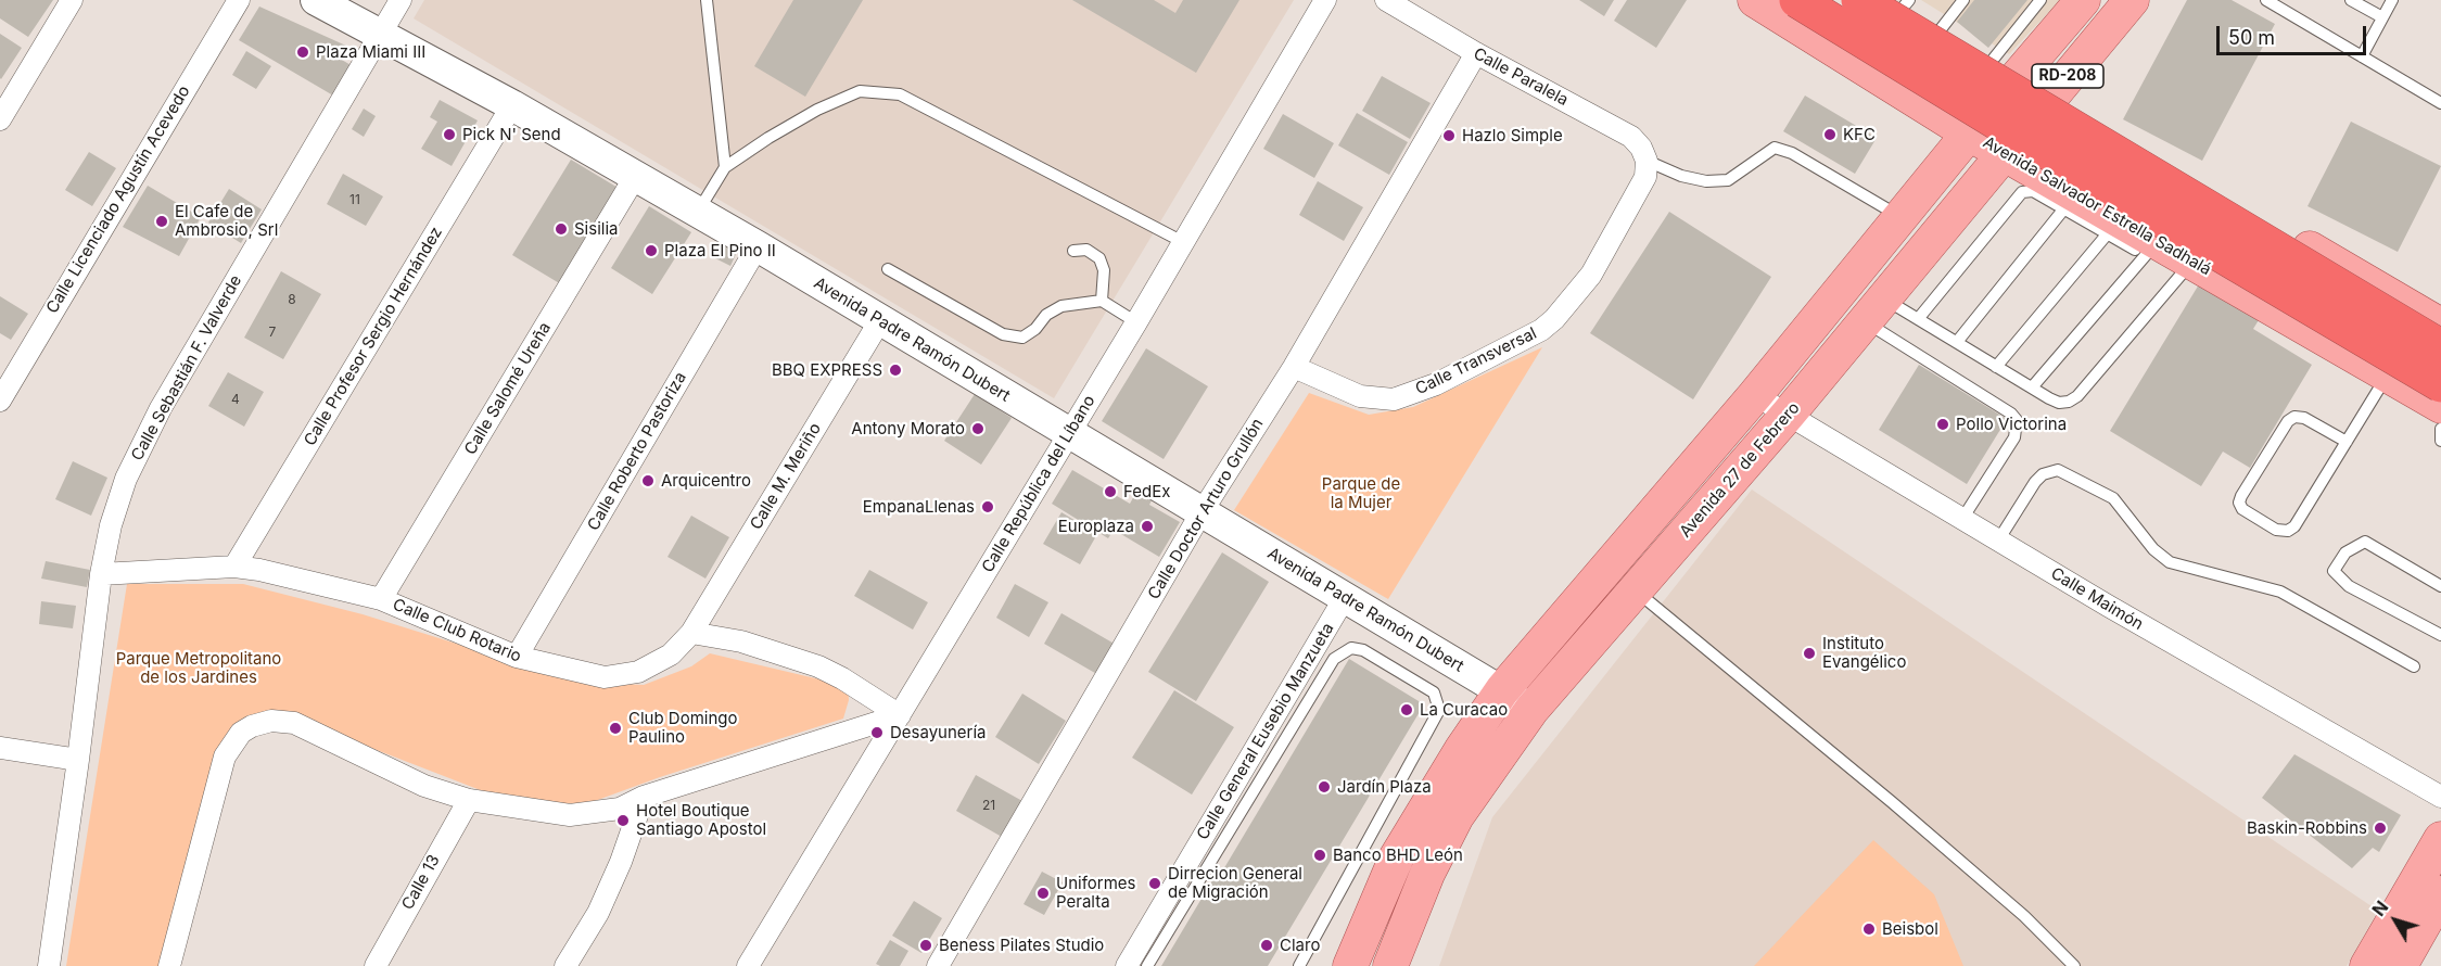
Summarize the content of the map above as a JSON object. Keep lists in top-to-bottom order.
{
  "streets": {
    "highway": ["Avenida Salvador Estrella Sadhalá"],
    "main road": ["RD-208", "Avenida 27 de Febrero"],
    "street": [
      "Calle Paralela",
      "Calle Licenciado Agustín Acevedo",
      "Calle Profesor Sergio Hernández",
      "Avenida Padre Ramón Dubert",
      "Calle Transversal",
      "Calle Sebastián F. Valverde",
      "Calle Salomé Ureña",
      "Calle Roberto Pastoriza",
      "Calle M. Meriño",
      "Calle República del Líbano",
      "Calle Doctor Arturo Grullón",
      "Calle Maimón",
      "Calle Club Rotario",
      "Calle General Eusebio Manzueta",
      "Calle 13"
    ]
  },
  "crossings": [
    ["Calle Paralela", "Calle Transversal"],
    ["Calle Paralela", "Calle Doctor Arturo Grullón"],
    ["Avenida Salvador Estrella Sadhalá", "Avenida 27 de Febrero"],
    ["Calle Profesor Sergio Hernández", "Avenida Padre Ramón Dubert"],
    ["Calle Profesor Sergio Hernández", "Calle Club Rotario"],
    ["Avenida Padre Ramón Dubert", "Calle Sebastián F. Valverde"],
    ["Avenida Padre Ramón Dubert", "Calle Salomé Ureña"],
    ["Avenida Padre Ramón Dubert", "Calle Roberto Pastoriza"],
    ["Avenida Padre Ramón Dubert", "Avenida 27 de Febrero"],
    ["Avenida Padre Ramón Dubert", "Calle M. Meriño"],
    ["Avenida Padre Ramón Dubert", "Calle República del Líbano"],
    ["Avenida Padre Ramón Dubert", "Calle Doctor Arturo Grullón"],
    ["Avenida Padre Ramón Dubert", "Calle General Eusebio Manzueta"],
    ["Calle Transversal", "Calle Doctor Arturo Grullón"],
    ["Calle Sebastián F. Valverde", "Calle Club Rotario"],
    ["Calle Salomé Ureña", "Calle Club Rotario"],
    ["Calle Roberto Pastoriza", "Calle Club Rotario"],
    ["Avenida 27 de Febrero", "Calle Maimón"],
    ["Calle M. Meriño", "Calle Club Rotario"]
  ],
  "parks": ["Parque de la Mujer", "Parque Metropolitano de los Jardines"],
  "places": [
    "Plaza Miami III",
    "Pick N' Send",
    "KFC",
    "Hazlo Simple",
    "El Cafe de Ambrosio, Srl",
    "Sisilia",
    "Plaza El Pino II",
    "BBQ EXPRESS",
    "Pollo Victorina",
    "Antony Morato",
    "Arquicentro",
    "FedEx",
    "EmpanaLlenas",
    "Europlaza",
    "Instituto Evangélico",
    "La Curacao",
    "Club Domingo Paulino",
    "Desayunería",
    "Jardín Plaza",
    "Hotel Boutique Santiago Apostol",
    "Baskin-Robbins",
    "Banco BHD León",
    "Dirrecion General de Migración",
    "Uniformes Peralta",
    "Beisbol",
    "Beness Pilates Studio",
    "Claro"
  ],
  "house_numbers": [
    "11",
    "8",
    "7",
    "4",
    "21"
  ],
  "scale_bar": "50 m",
  "north": "top left"
}
